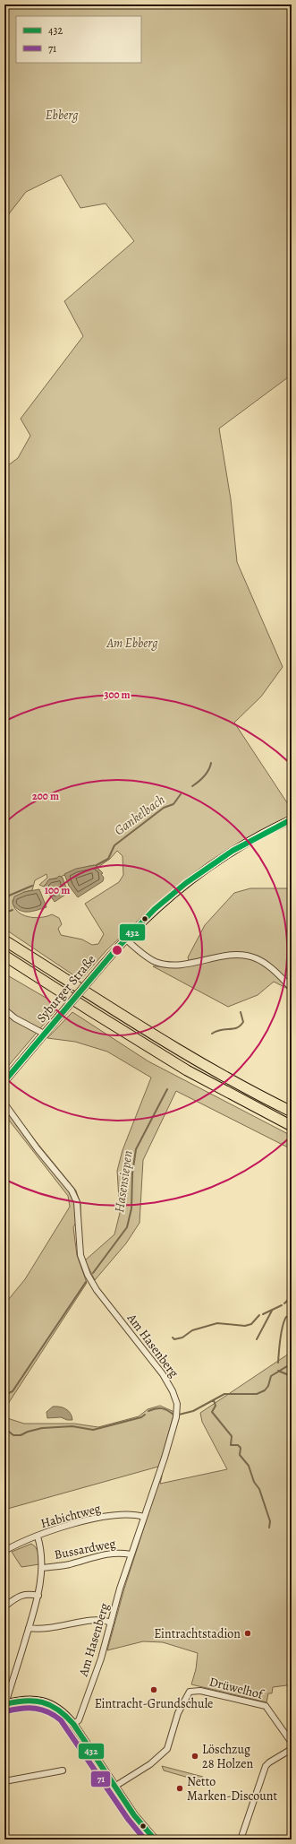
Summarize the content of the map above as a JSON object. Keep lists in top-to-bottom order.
{
  "streets": {
    "street": [
      "Syburger Straße",
      "Am Hasenberg",
      "Habichtweg",
      "Bussardweg",
      "Drüwelhof"
    ]
  },
  "crossings": [
    ["Am Hasenberg", "Habichtweg"],
    ["Am Hasenberg", "Bussardweg"]
  ],
  "water": ["Gankelbach", "Hasensiepen"],
  "parks": ["Ebberg", "Am Ebberg"],
  "places": [
    "Eintrachtstadion",
    "Eintracht-Grundschule",
    "Löschzug 28 Holzen",
    "Netto Marken-Discount"
  ],
  "lines": ["transit line 432", "transit line 71"],
  "legend": ["432", "71"],
  "rings": ["300 m", "200 m", "100 m"]
}
